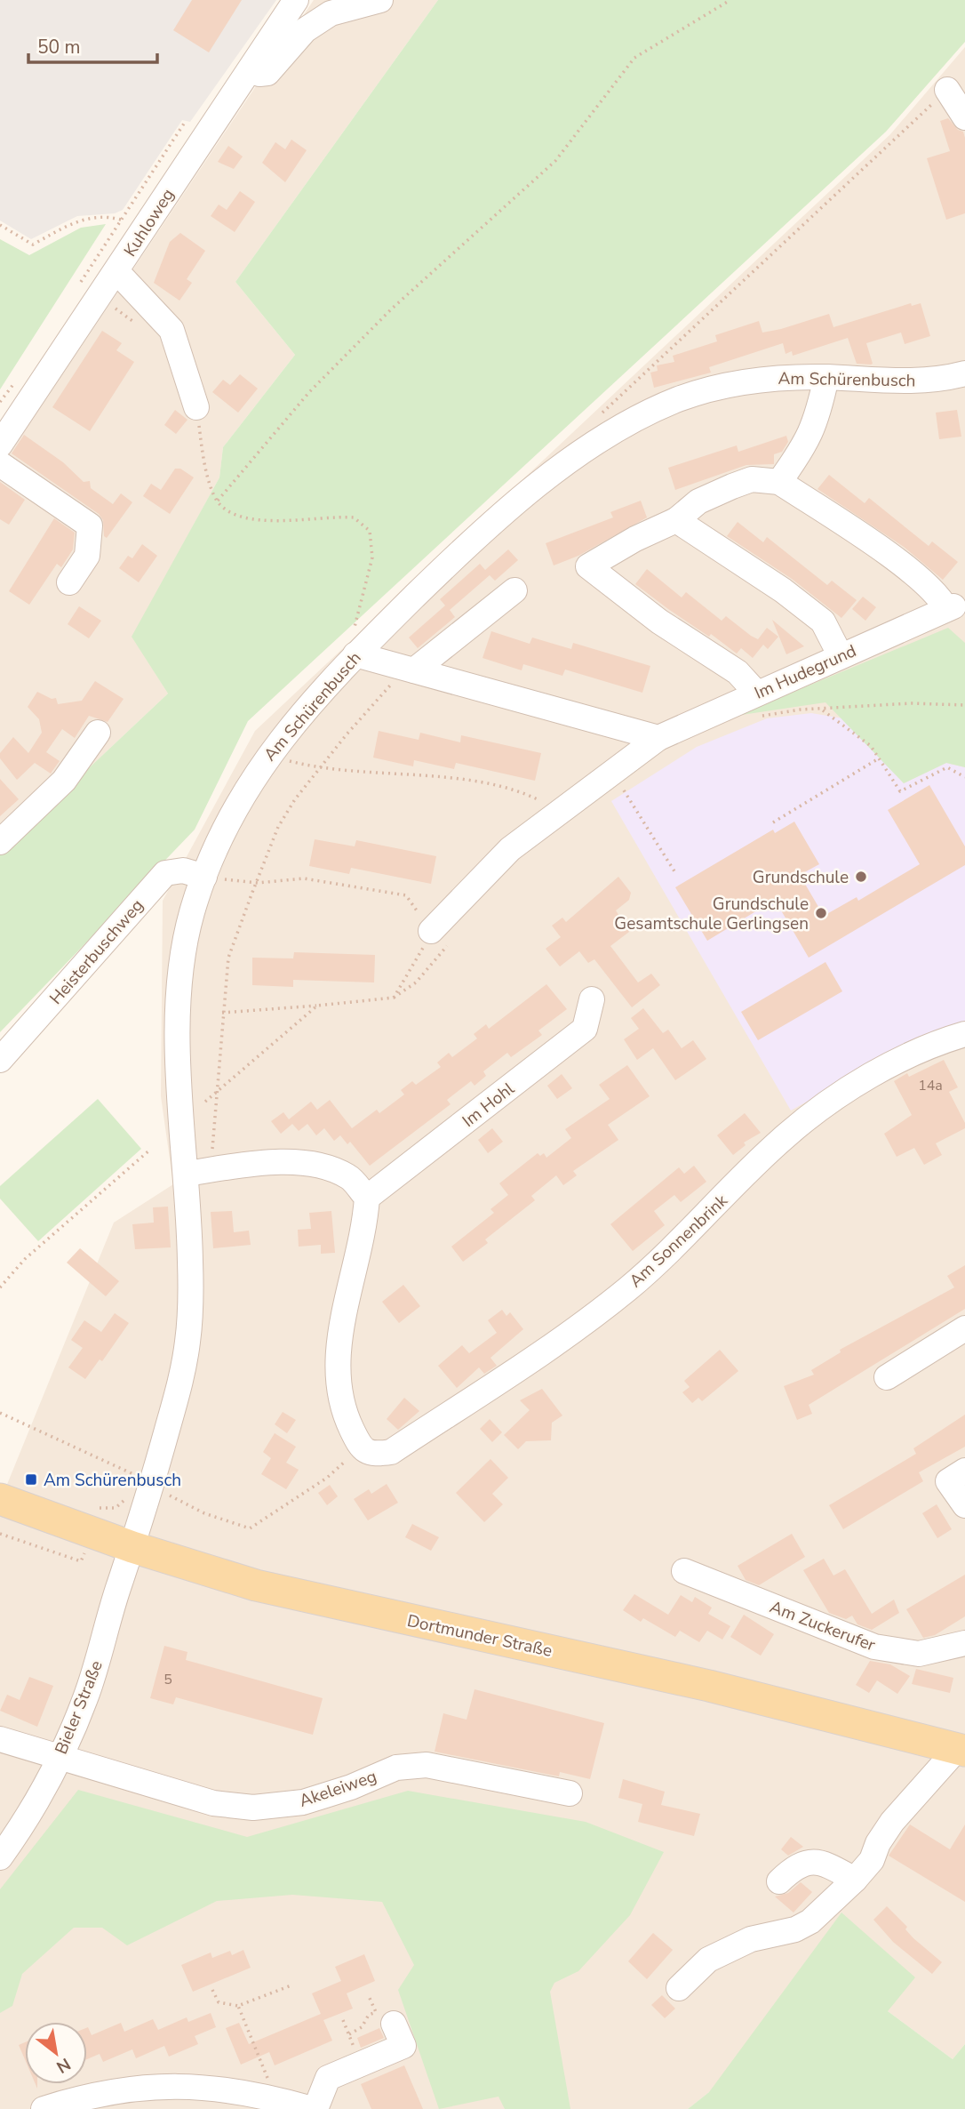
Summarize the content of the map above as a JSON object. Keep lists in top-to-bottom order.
{
  "streets": {
    "main road": ["Dortmunder Straße"],
    "street": [
      "Kuhloweg",
      "Am Schürenbusch",
      "Im Hudegrund",
      "Heisterbuschweg",
      "Im Hohl",
      "Am Sonnenbrink",
      "Am Zuckerufer",
      "Bieler Straße",
      "Akeleiweg"
    ]
  },
  "crossings": [
    ["Am Schürenbusch", "Heisterbuschweg"],
    ["Am Schürenbusch", "Dortmunder Straße"],
    ["Am Schürenbusch", "Bieler Straße"],
    ["Dortmunder Straße", "Bieler Straße"],
    ["Bieler Straße", "Akeleiweg"]
  ],
  "places": {
    "other": ["Grundschule", "Grundschule Gesamtschule Gerlingsen"],
    "transit": ["Am Schürenbusch"]
  },
  "house_numbers": ["14a", "5"],
  "scale_bar": "50 m",
  "north": "bottom right"
}
